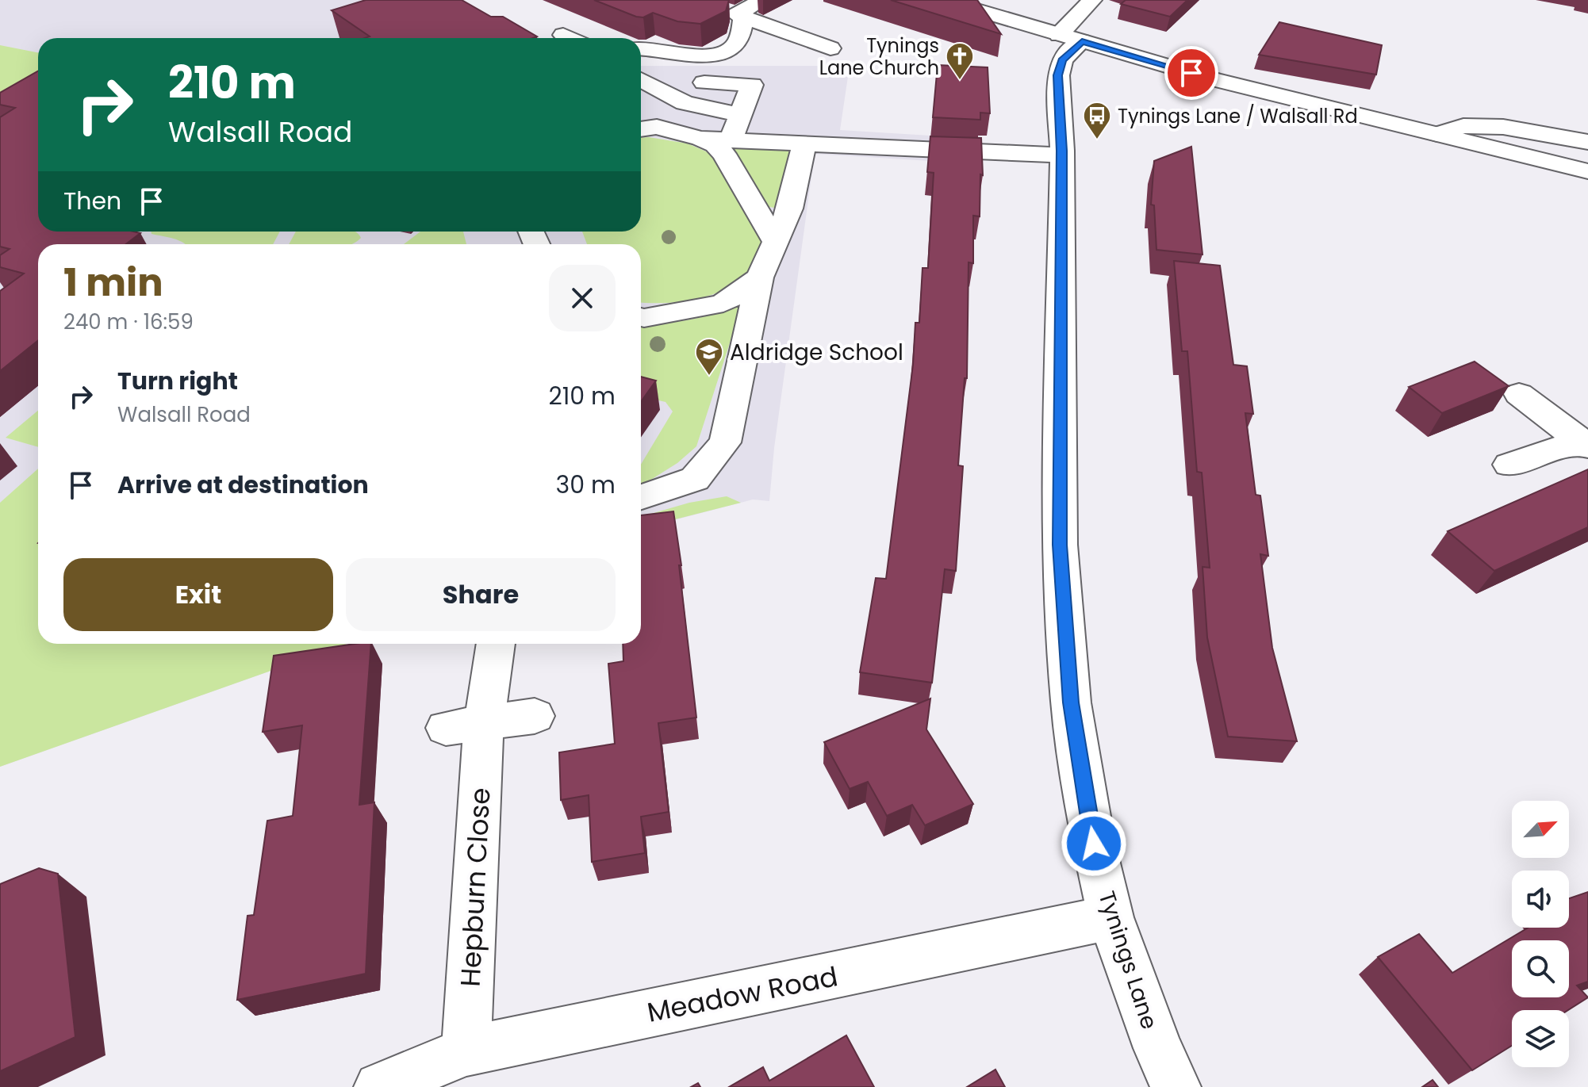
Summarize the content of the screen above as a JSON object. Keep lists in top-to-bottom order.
{
  "streets": {
    "street": ["Hepburn Close", "Tynings Lane", "Meadow Road"]
  },
  "crossings": [
    ["Hepburn Close", "Meadow Road"],
    ["Tynings Lane", "Meadow Road"]
  ],
  "places": {
    "church": ["Tynings Lane Church"],
    "bus stop": ["Tynings Lane / Walsall Rd"],
    "school or university": ["Aldridge School"]
  },
  "north": "top right",
  "page": {
    "turn": ["210 m", "Walsall Road"],
    "then": "Then",
    "heading": ["1 min", "240 m · 16:59"],
    "list": [
      {
        "name": "Turn right",
        "note": "Walsall Road",
        "value": "210 m"
      },
      {
        "name": "Arrive at destination",
        "value": "30 m"
      }
    ],
    "buttons": ["Exit", "Share"]
  }
}
